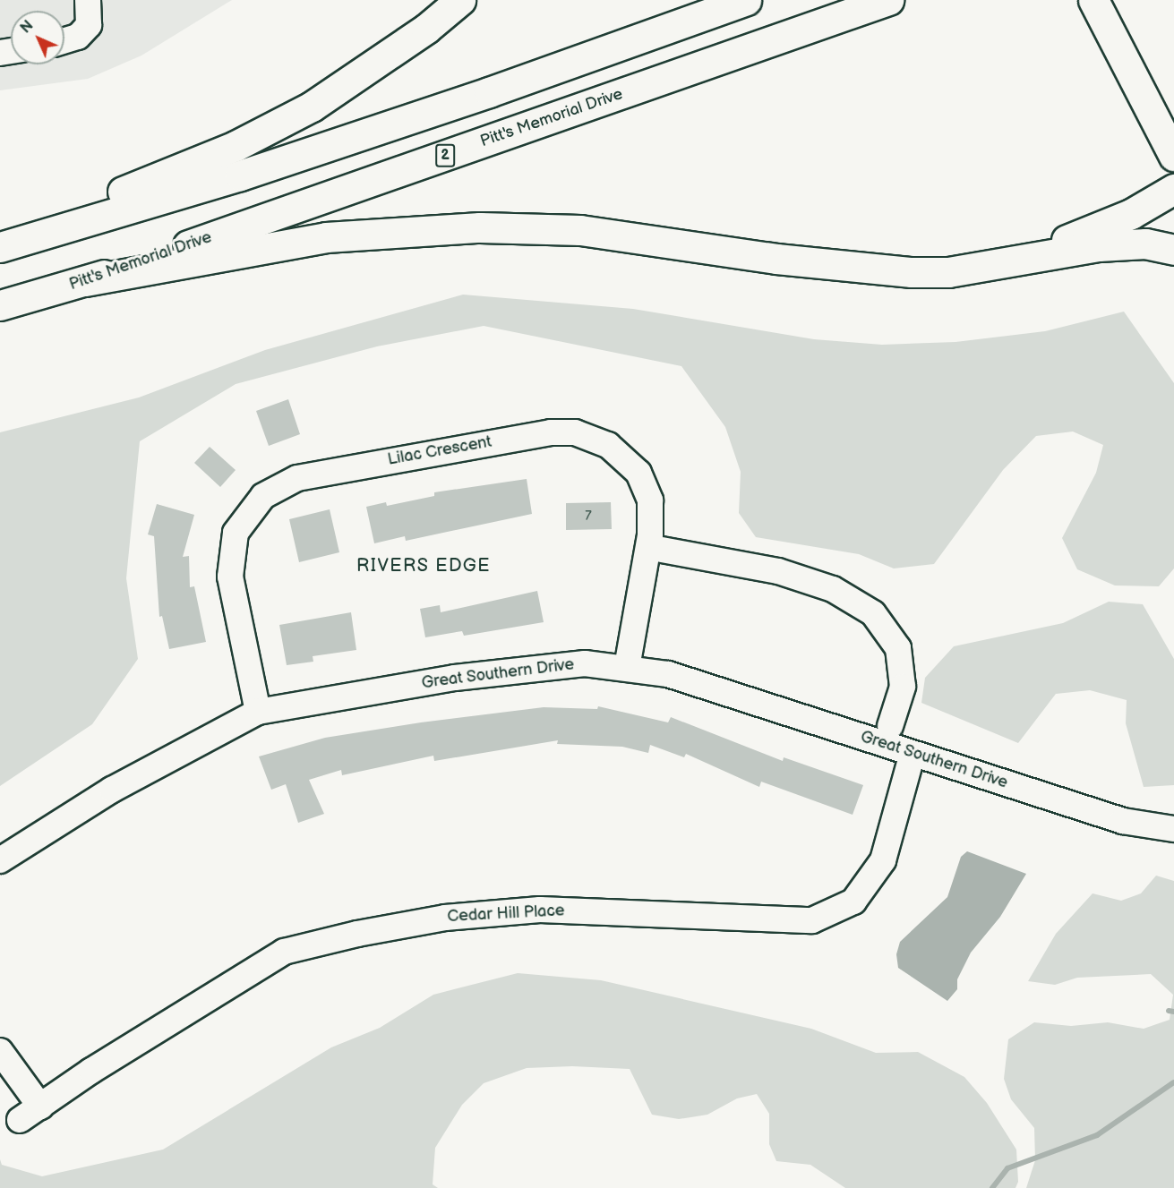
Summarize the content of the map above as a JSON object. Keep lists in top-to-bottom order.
{
  "streets": {
    "main road": ["Pitt's Memorial Drive", "2"],
    "street": ["Lilac Crescent", "Great Southern Drive", "Cedar Hill Place"]
  },
  "crossings": [
    ["Lilac Crescent", "Great Southern Drive"],
    ["Great Southern Drive", "Cedar Hill Place"]
  ],
  "districts": ["RIVERS EDGE"],
  "house_numbers": ["7"],
  "north": "top left"
}
